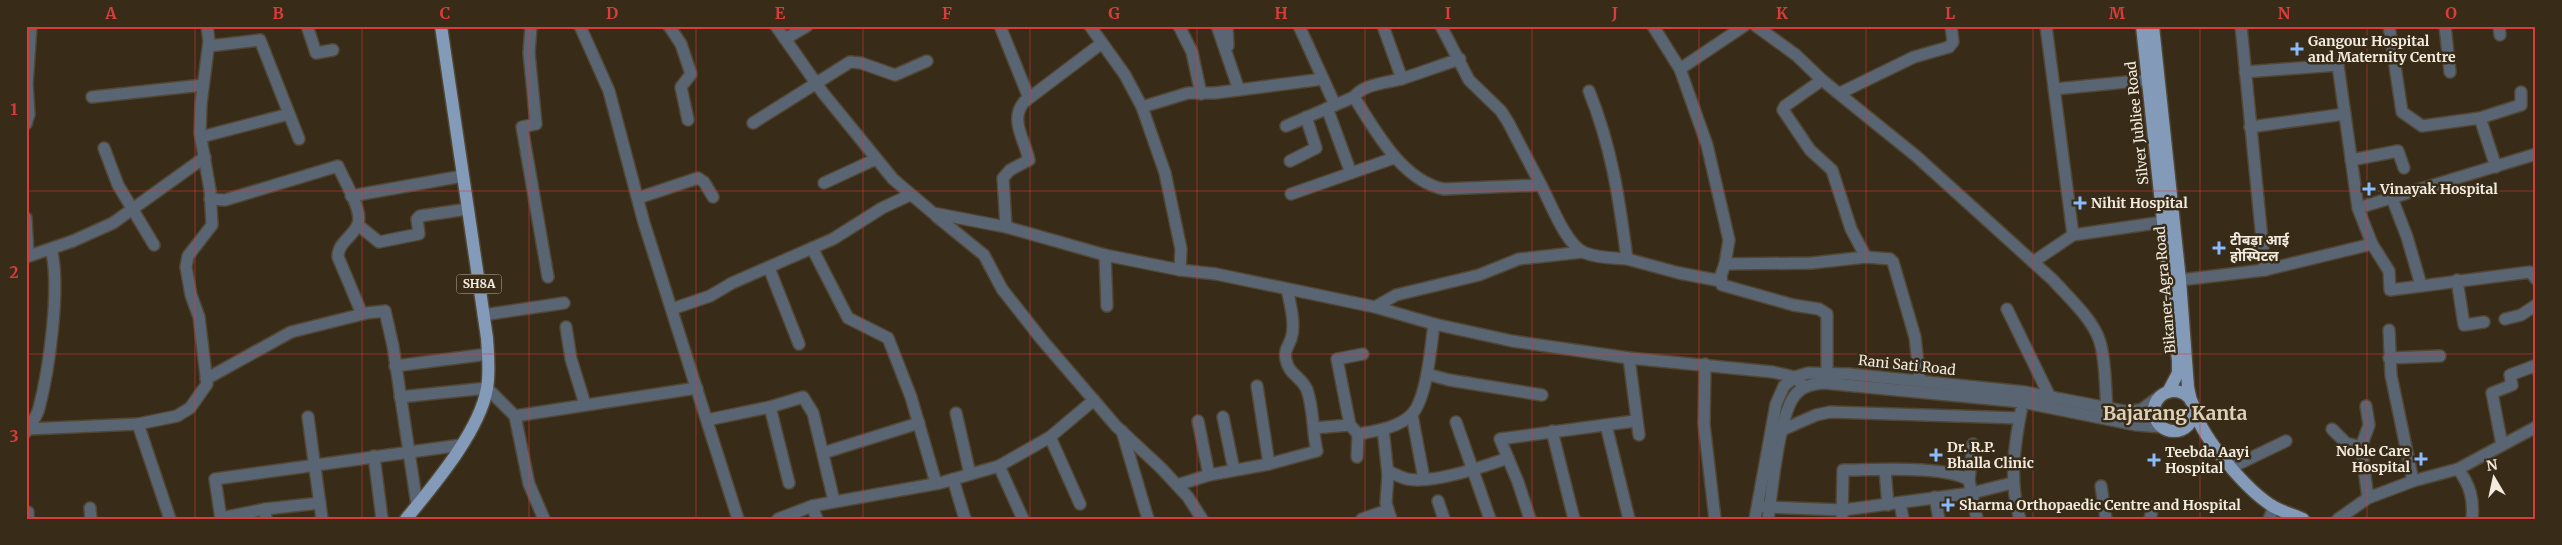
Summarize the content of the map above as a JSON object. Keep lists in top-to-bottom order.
{
  "streets": {
    "main road": ["Silver Jubliee Road", "SH8A", "Bikaner-Agra Road"],
    "street": ["Rani Sati Road"]
  },
  "crossings": [
    ["Silver Jubliee Road", "Bikaner-Agra Road"],
    ["Silver Jubliee Road", "Rani Sati Road"],
    ["Bikaner-Agra Road", "Rani Sati Road"]
  ],
  "districts": ["Bajarang Kanta"],
  "places": {
    "health": [
      "Gangour Hospital and Maternity Centre",
      "Vinayak Hospital",
      "Nihit Hospital",
      "टीबड़ा आई होस्पिटल",
      "Dr. R.P. Bhalla Clinic",
      "Noble Care Hospital",
      "Teebda Aayi Hospital",
      "Sharma Orthopaedic Centre and Hospital"
    ]
  },
  "north": "top",
  "grid": {
    "columns": [
      "A",
      "B",
      "C",
      "D",
      "E",
      "F",
      "G",
      "H",
      "I",
      "J",
      "K",
      "L",
      "M",
      "N",
      "O"
    ],
    "rows": ["1", "2", "3"]
  }
}
